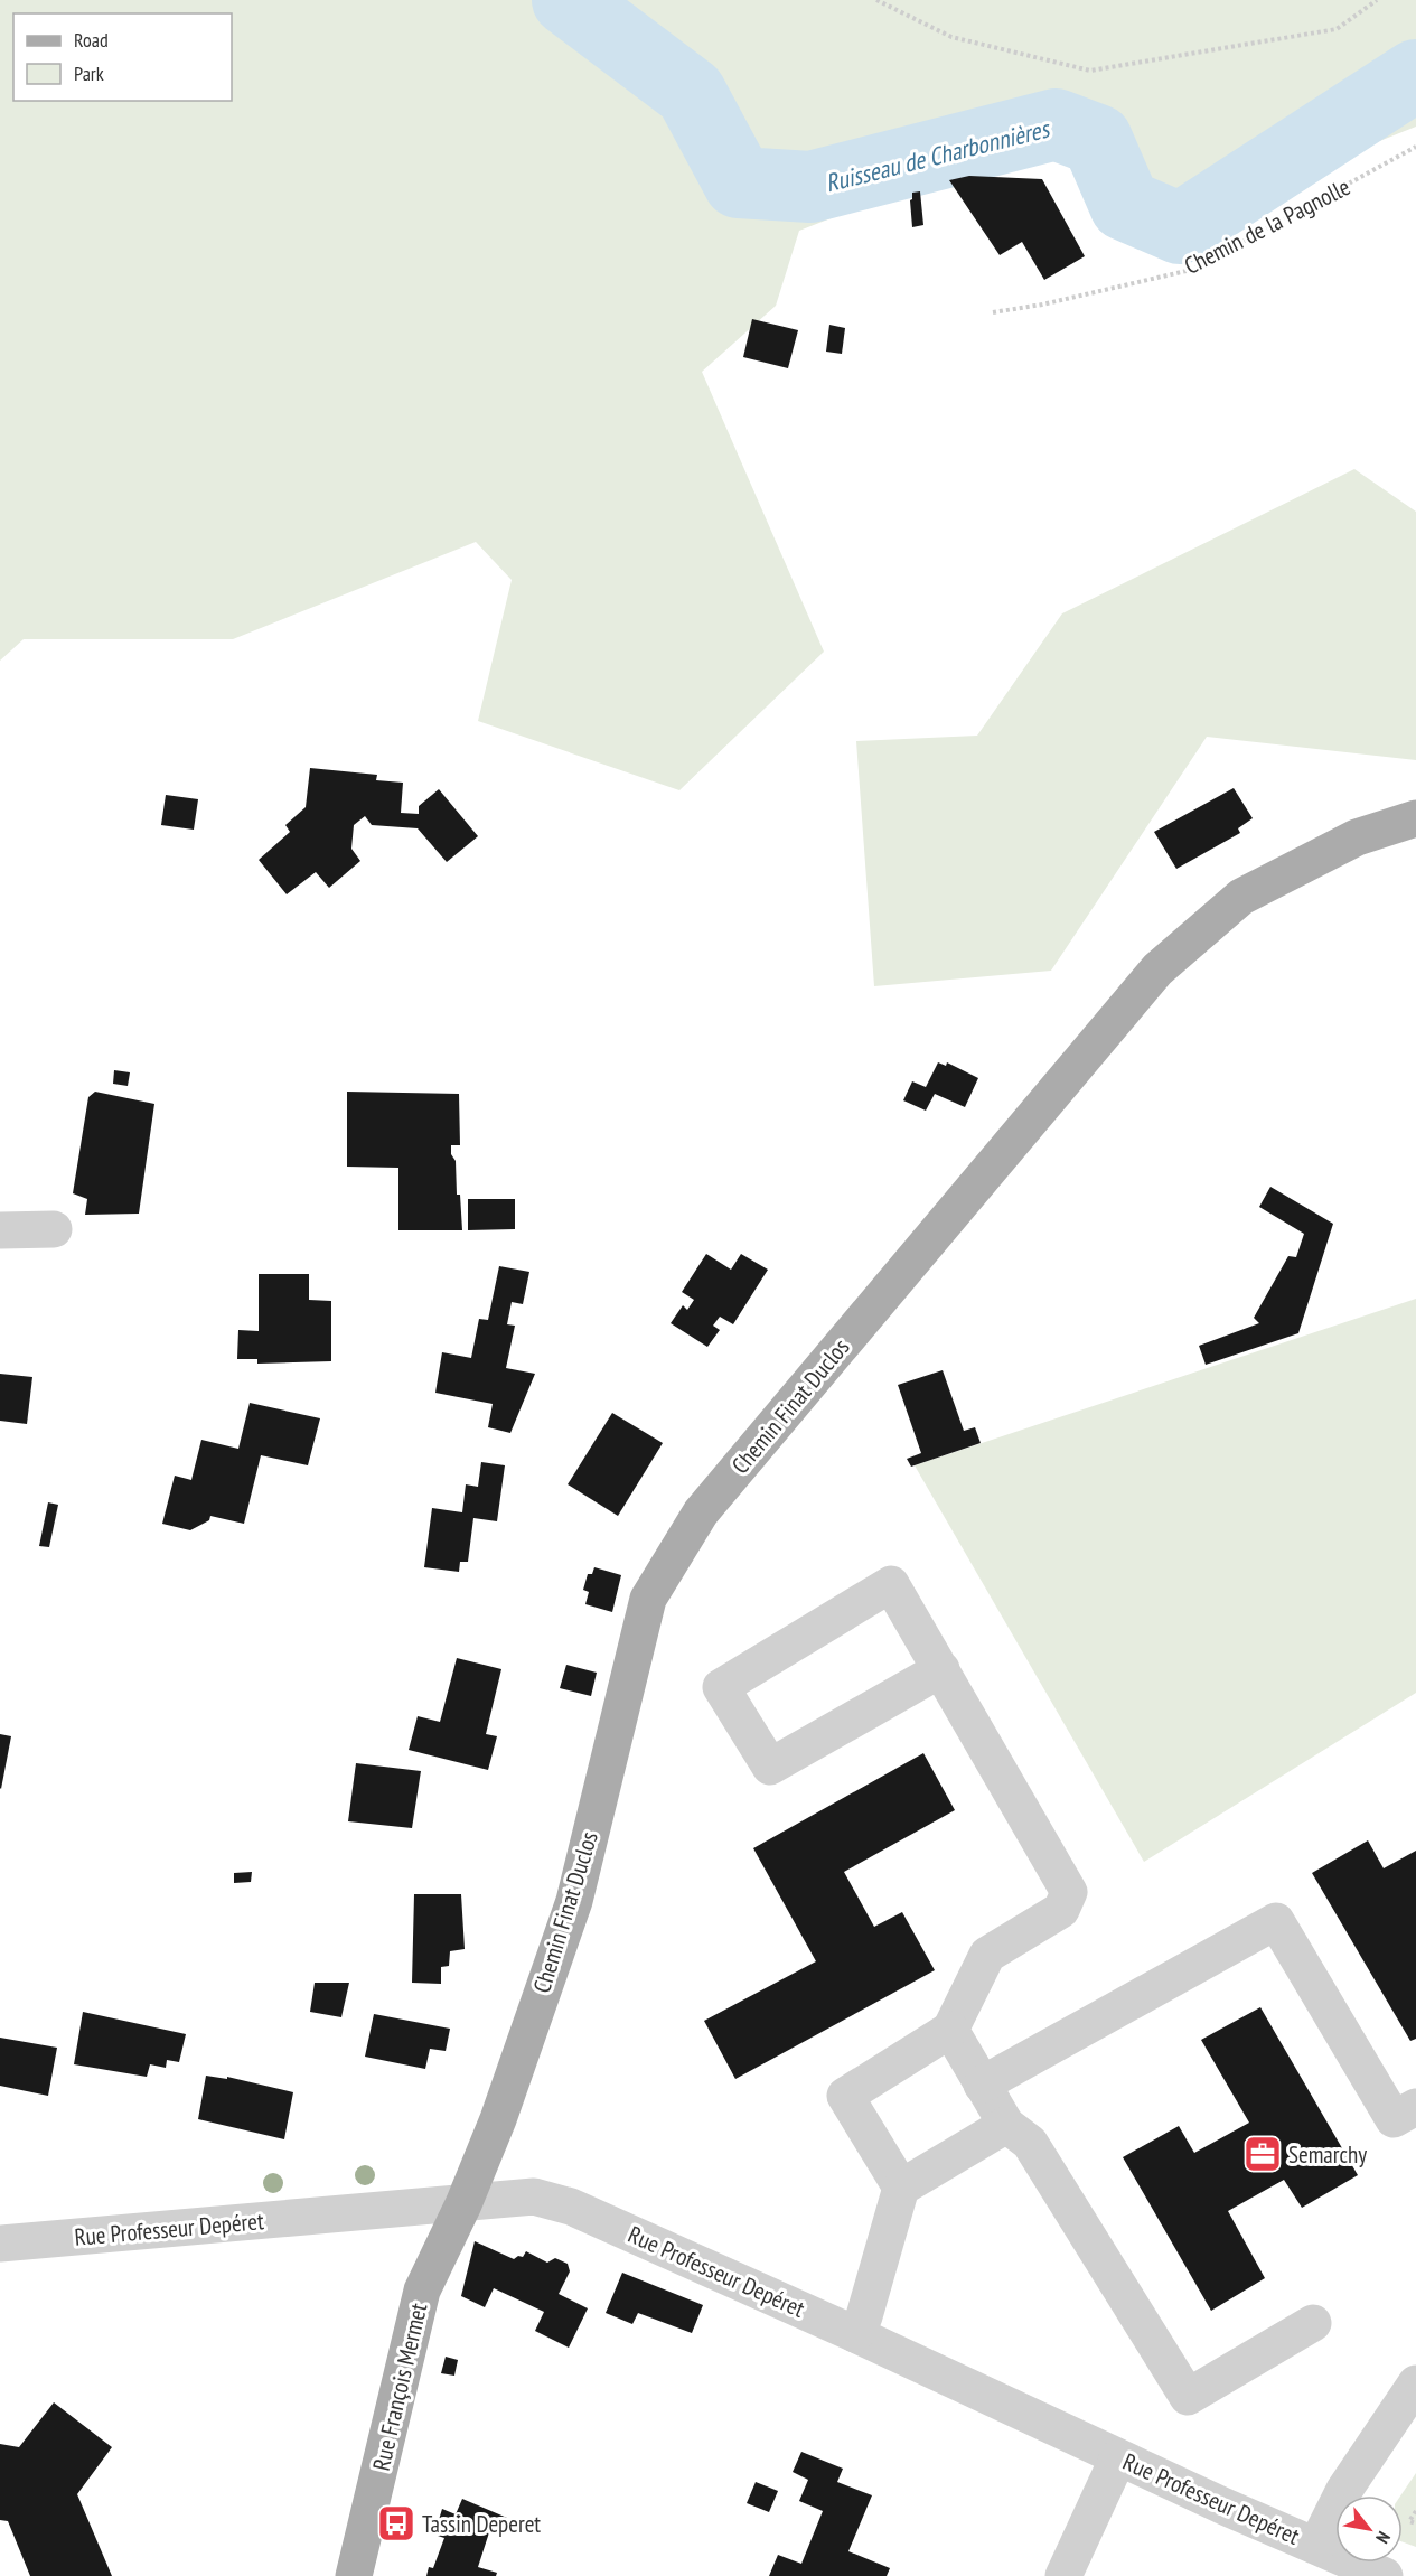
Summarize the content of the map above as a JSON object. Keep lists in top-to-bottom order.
{
  "streets": {
    "main road": ["Chemin Finat Duclos", "Rue François Mermet"],
    "street": ["Rue Professeur Depéret"],
    "path": ["Chemin de la Pagnolle"]
  },
  "crossings": [
    ["Chemin Finat Duclos", "Rue Professeur Depéret"],
    ["Chemin Finat Duclos", "Rue François Mermet"],
    ["Rue Professeur Depéret", "Rue François Mermet"]
  ],
  "water": ["Ruisseau de Charbonnières"],
  "places": {
    "office": ["Semarchy"],
    "bus stop": ["Tassin Deperet"]
  },
  "legend": ["Road", "Park"],
  "north": "bottom right"
}
